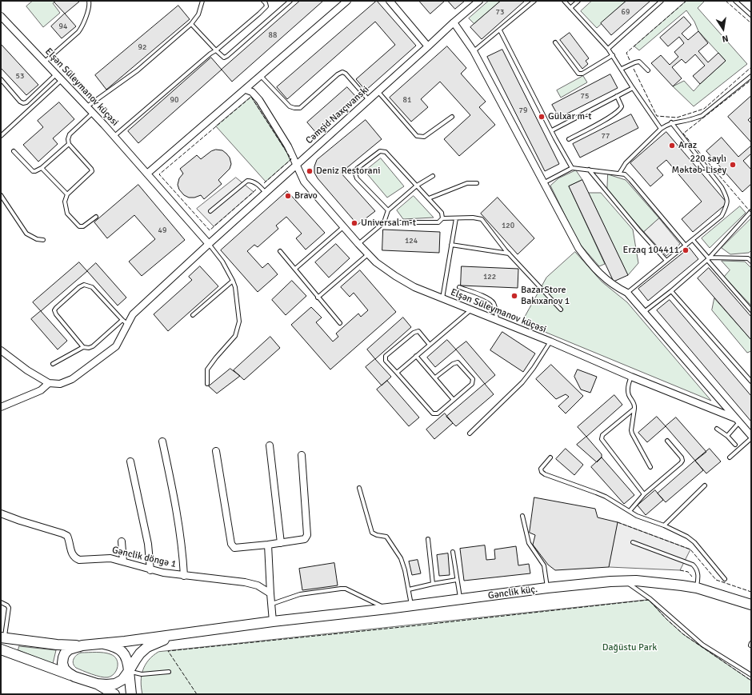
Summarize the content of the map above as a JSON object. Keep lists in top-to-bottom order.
{
  "streets": {
    "main road": ["Gənclik küç."],
    "street": ["Elşən Süleymanov küçəsi", "Cəmşid Naxçıvanski", "Gənclik döngə 1"]
  },
  "crossings": [
    ["Elşən Süleymanov küçəsi", "Cəmşid Naxçıvanski"]
  ],
  "parks": ["Dağüstu Park"],
  "places": [
    "Gülxar m-t",
    "Araz",
    "220 saylı Məktəb-Lisey",
    "Deniz Restorani",
    "Bravo",
    "Universal m-t",
    "Erzaq 104411",
    "BazarStore Bakıxanov 1"
  ],
  "house_numbers": [
    "73",
    "69",
    "94",
    "88",
    "92",
    "53",
    "75",
    "90",
    "81",
    "79",
    "77",
    "120",
    "49",
    "124",
    "122"
  ],
  "north": "bottom"
}
